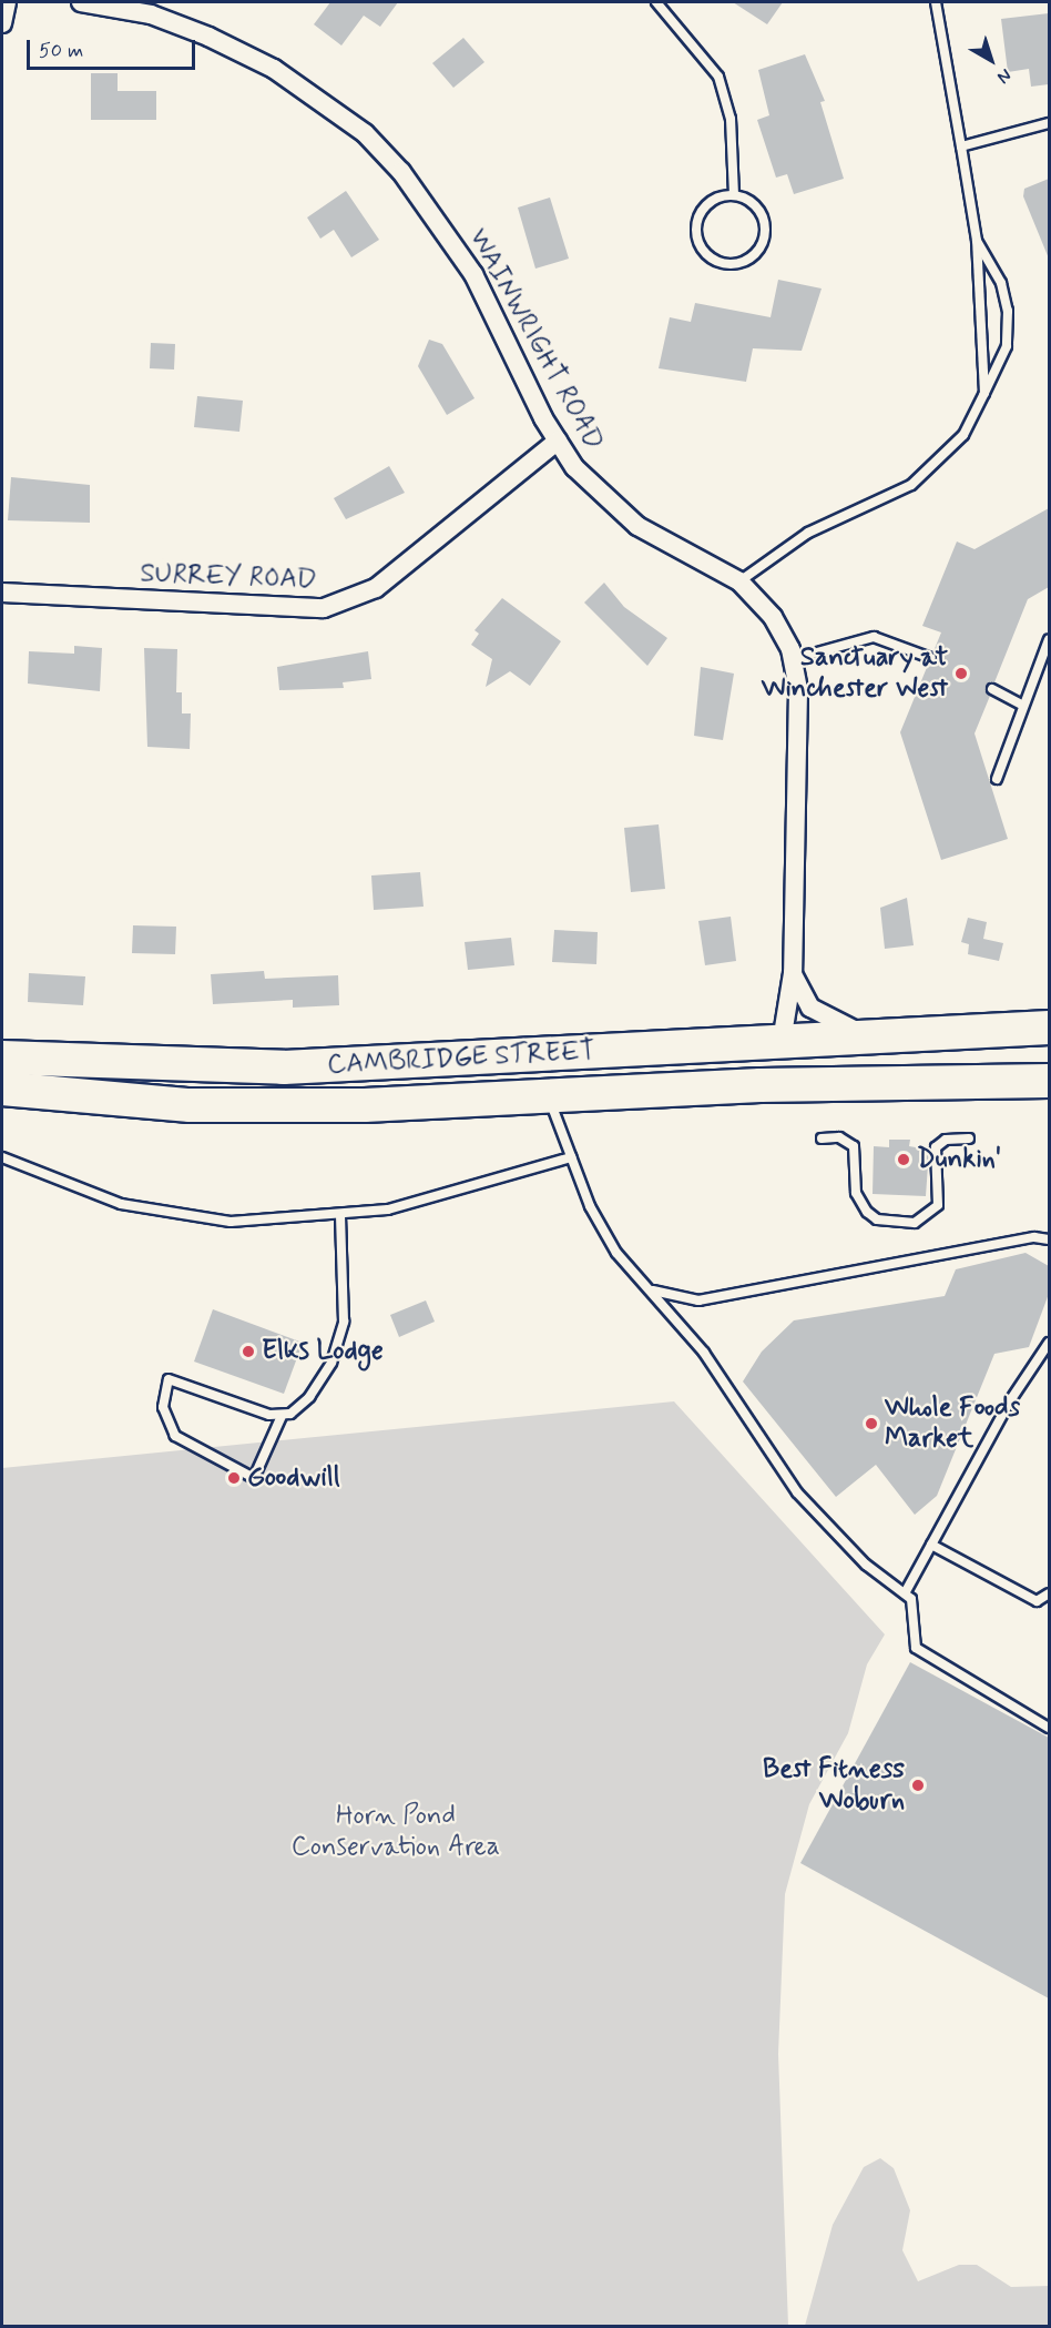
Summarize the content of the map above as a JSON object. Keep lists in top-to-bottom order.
{
  "streets": {
    "highway": ["CAMBRIDGE STREET"],
    "street": ["WAINWRIGHT ROAD", "SURREY ROAD"]
  },
  "crossings": [
    ["WAINWRIGHT ROAD", "SURREY ROAD"],
    ["WAINWRIGHT ROAD", "CAMBRIDGE STREET"]
  ],
  "parks": ["Horn Pond Conservation Area"],
  "places": [
    "Sanctuary at Winchester West",
    "Dunkin'",
    "Elks Lodge",
    "Whole Foods Market",
    "Goodwill",
    "Best Fitness Woburn"
  ],
  "scale_bar": "50 m",
  "north": "bottom right"
}
